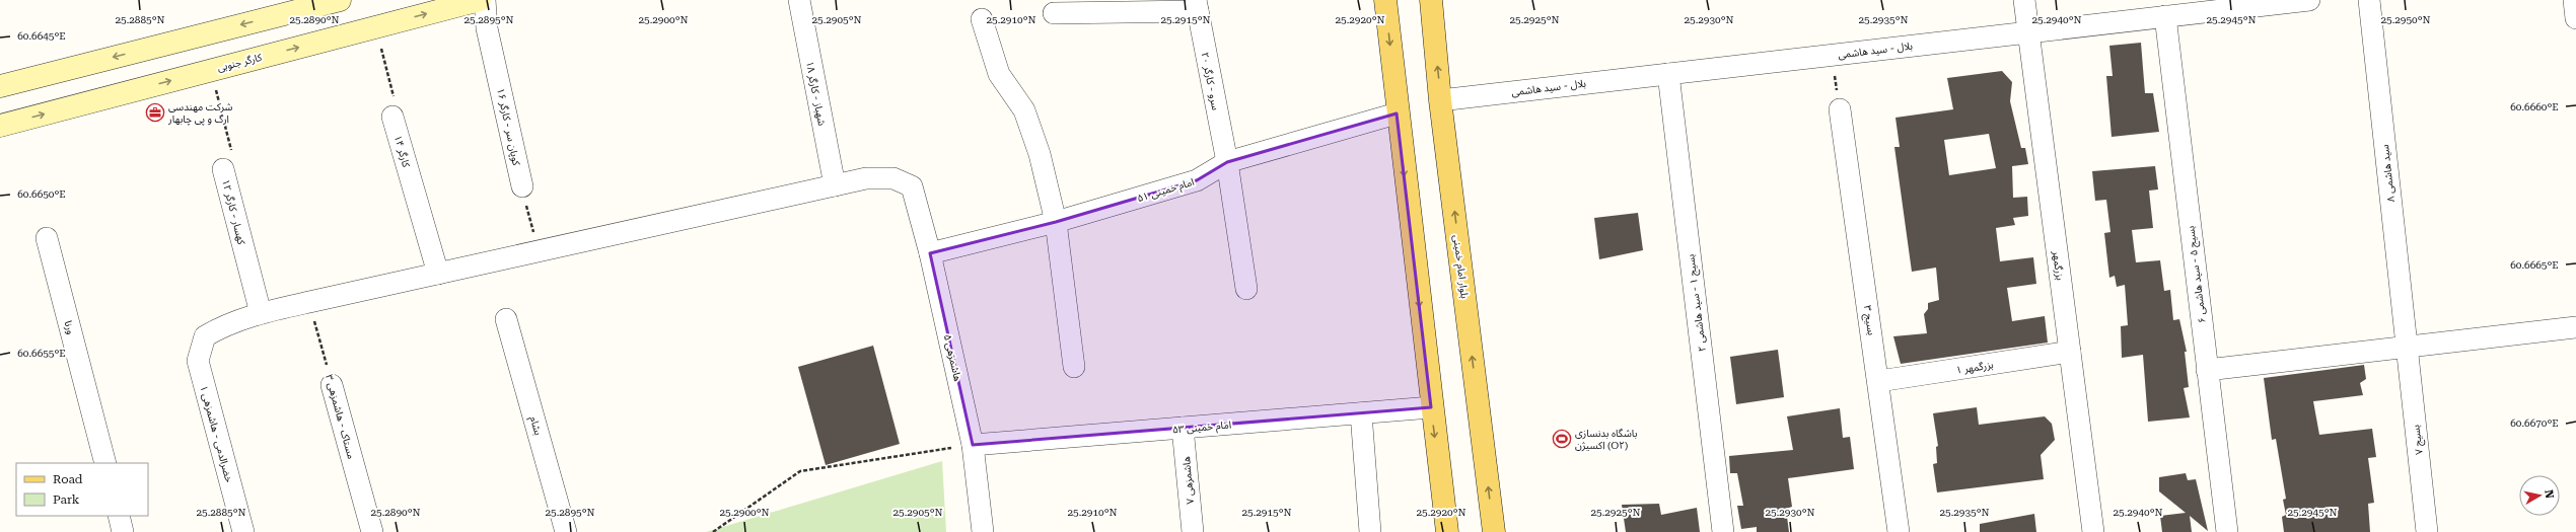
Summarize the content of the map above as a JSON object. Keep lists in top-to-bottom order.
{
  "streets": {
    "main road": ["کارگر جنوبی", "بلوار امام خمینی"],
    "street": [
      "بلال - سید هاشمی",
      "سرو - کارگر ۲۰",
      "شهباز - کارگر ۱۸",
      "کوپان سر - کارگر ۱۶",
      "کارگر ۱۴",
      "سید هاشمی ۸",
      "امام خمینی ۵۱",
      "کهسار - کارگر ۱۲",
      "بزرگمهر",
      "بسیج ۵ - سید هاشمی ۶",
      "بسیج ۱ - سید هاشمی ۲",
      "بسیج ۳",
      "ورنا",
      "هاشمزهی ۵",
      "بزرگمهر ۱",
      "مستاک - هاشمزهی ۳",
      "بشام",
      "امام خمینی ۵۳",
      "خضرالدمی - هاشمزهی ۱",
      "بسیج ۷",
      "هاشمزهی ۷"
    ]
  },
  "crossings": [
    ["بلال - سید هاشمی", "بزرگمهر"],
    ["بلال - سید هاشمی", "بلوار امام خمینی"],
    ["بلال - سید هاشمی", "بسیج ۵ - سید هاشمی ۶"],
    ["بلال - سید هاشمی", "بسیج ۱ - سید هاشمی ۲"],
    ["کارگر جنوبی", "کهسار - کارگر ۱۲"],
    ["سرو - کارگر ۲۰", "امام خمینی ۵۱"],
    ["شهباز - کارگر ۱۸", "هاشمزهی ۵"],
    ["سید هاشمی ۸", "بسیج ۷"],
    ["امام خمینی ۵۱", "هاشمزهی ۵"],
    ["کهسار - کارگر ۱۲", "خضرالدمی - هاشمزهی ۱"],
    ["بزرگمهر", "بزرگمهر ۱"],
    ["بسیج ۳", "بزرگمهر ۱"],
    ["هاشمزهی ۵", "امام خمینی ۵۳"],
    ["امام خمینی ۵۳", "هاشمزهی ۷"]
  ],
  "places": {
    "office": ["شرکت مهندسی ارگ و پی چابهار"],
    "sports": ["باشگاه بدنسازی اکسیژن (O۲)"]
  },
  "legend": ["Road", "Park"],
  "north": "right",
  "coordinates": [
    "25.2885°N",
    "25.2890°N",
    "25.2895°N",
    "25.2900°N",
    "25.2905°N",
    "25.2910°N",
    "25.2915°N",
    "25.2920°N",
    "25.2925°N",
    "25.2930°N",
    "25.2935°N",
    "25.2940°N",
    "25.2945°N",
    "25.2950°N",
    "60.6645°E",
    "60.6660°E",
    "60.6650°E",
    "60.6665°E",
    "60.6655°E",
    "60.6670°E"
  ]
}
